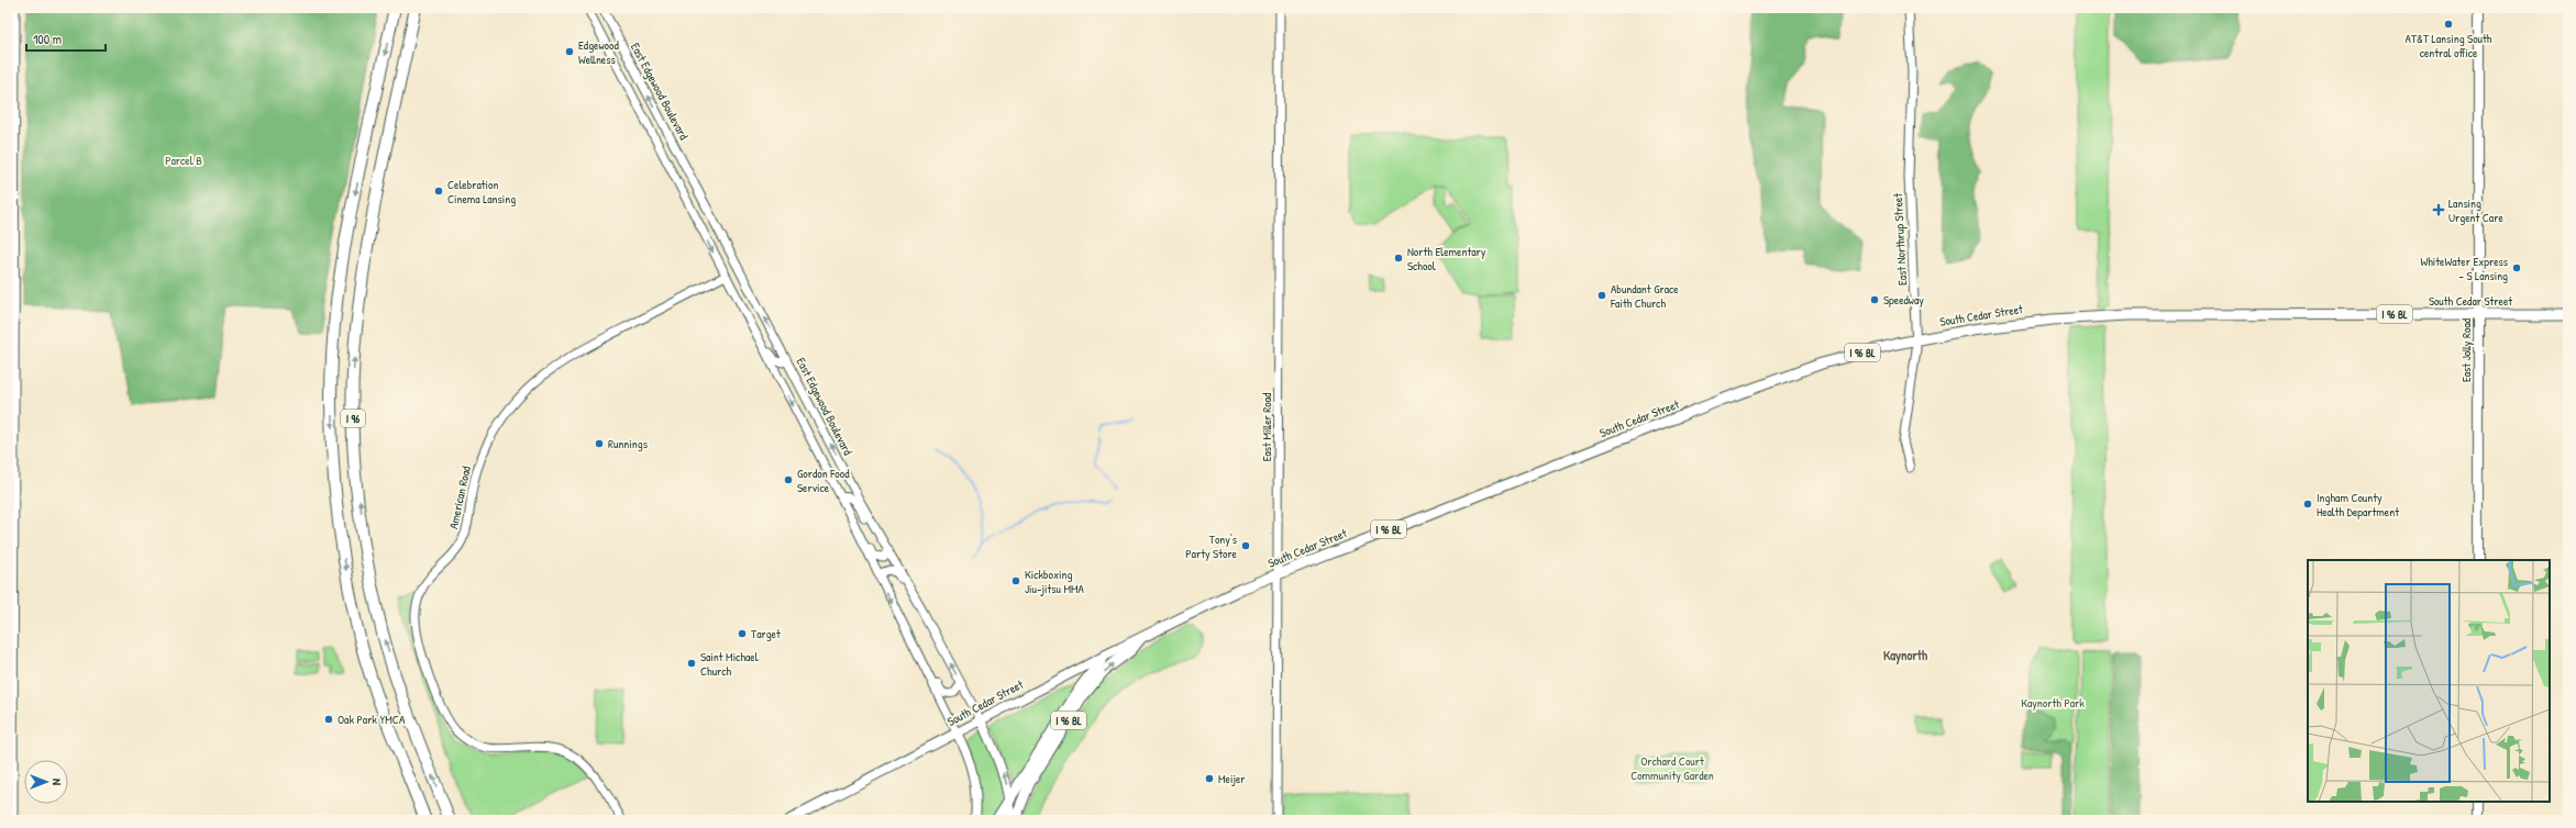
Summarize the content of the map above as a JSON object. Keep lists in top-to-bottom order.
{
  "streets": {
    "highway": ["I 96"],
    "main road": [
      "East Edgewood Boulevard",
      "South Cedar Street",
      "I 96 BL",
      "East Jolly Road"
    ],
    "street": ["East Northrup Street", "East Miller Road", "American Road"]
  },
  "crossings": [
    ["East Edgewood Boulevard", "South Cedar Street"],
    ["East Edgewood Boulevard", "I 96 BL"],
    ["East Northrup Street", "South Cedar Street"],
    ["South Cedar Street", "I 96 BL"],
    ["South Cedar Street", "East Jolly Road"],
    ["South Cedar Street", "East Miller Road"]
  ],
  "districts": ["Kaynorth"],
  "parks": ["Parcel B", "Kaynorth Park", "Orchard Court Community Garden"],
  "places": {
    "other": [
      "AT&T Lansing South central office",
      "Edgewood Wellness",
      "Celebration Cinema Lansing",
      "North Elementary School",
      "WhiteWater Express - S Lansing",
      "Abundant Grace Faith Church",
      "Speedway",
      "Runnings",
      "Gordon Food Service",
      "Ingham County Health Department",
      "Tony's Party Store",
      "Kickboxing Jiu-jitsu MMA",
      "Target",
      "Saint Michael Church",
      "Oak Park YMCA",
      "Meijer"
    ],
    "health": ["Lansing Urgent Care"]
  },
  "scale_bar": "100 m",
  "north": "right"
}
